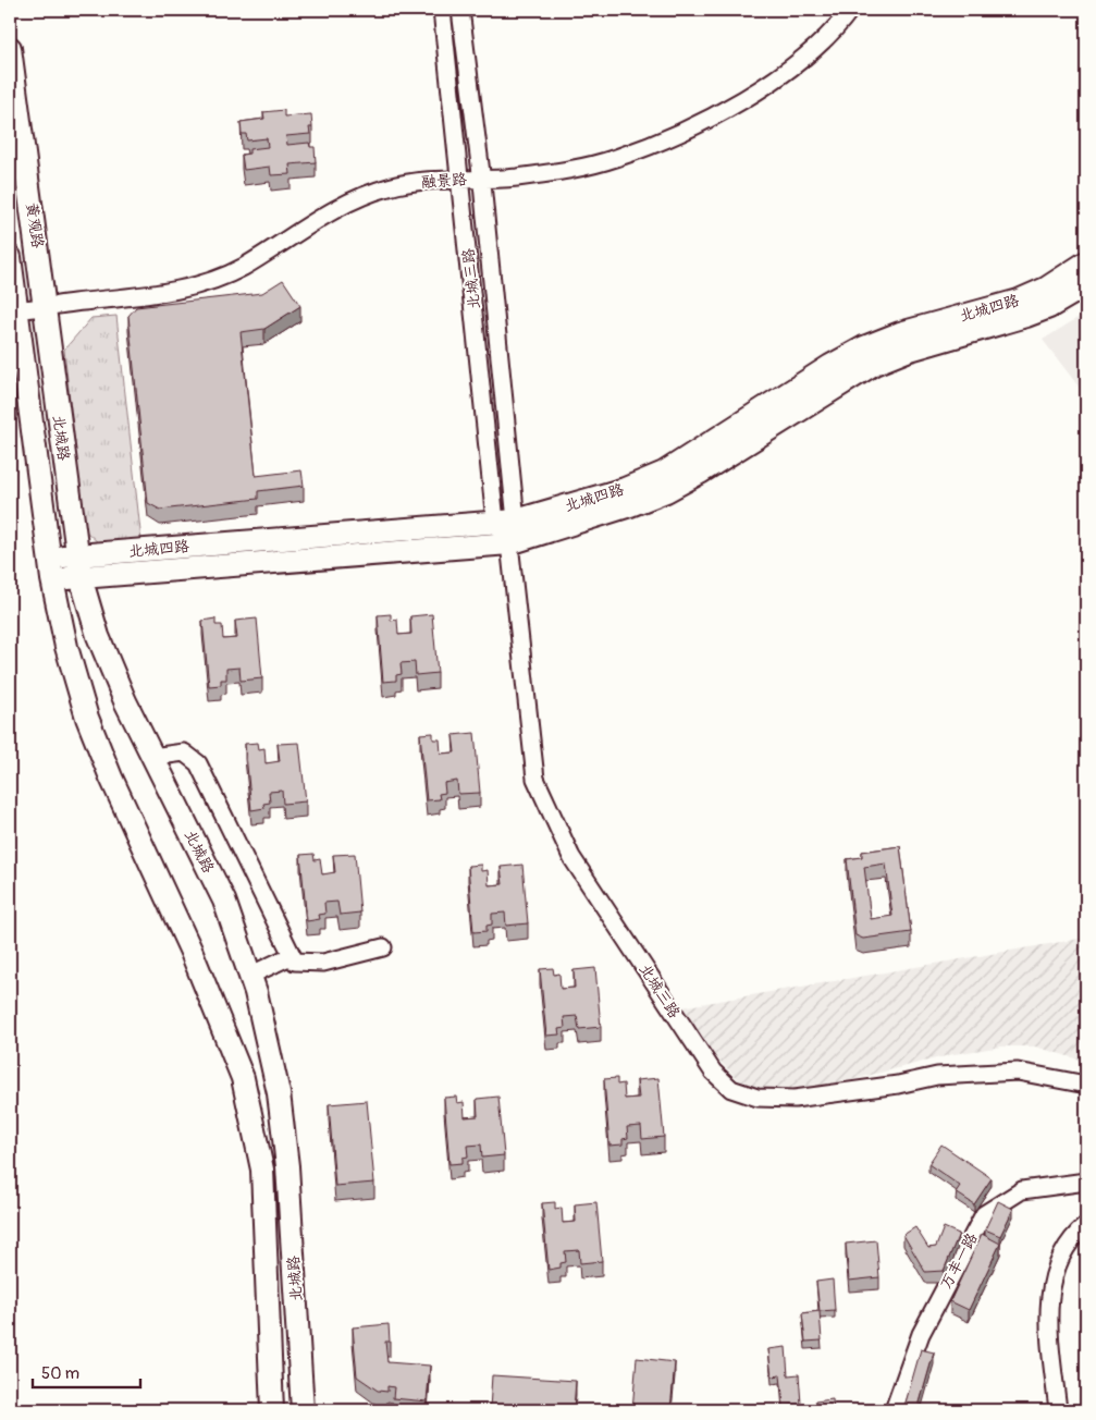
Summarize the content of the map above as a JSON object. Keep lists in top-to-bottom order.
{
  "streets": {
    "main road": ["黄观路", "北城四路", "北城路"],
    "street": ["融景路", "北城三路", "万丰一路"]
  },
  "crossings": [
    ["融景路", "黄观路"],
    ["融景路", "北城三路"],
    ["融景路", "北城路"],
    ["黄观路", "北城路"],
    ["北城三路", "北城四路"],
    ["北城四路", "北城路"]
  ],
  "scale_bar": "50 m"
}
